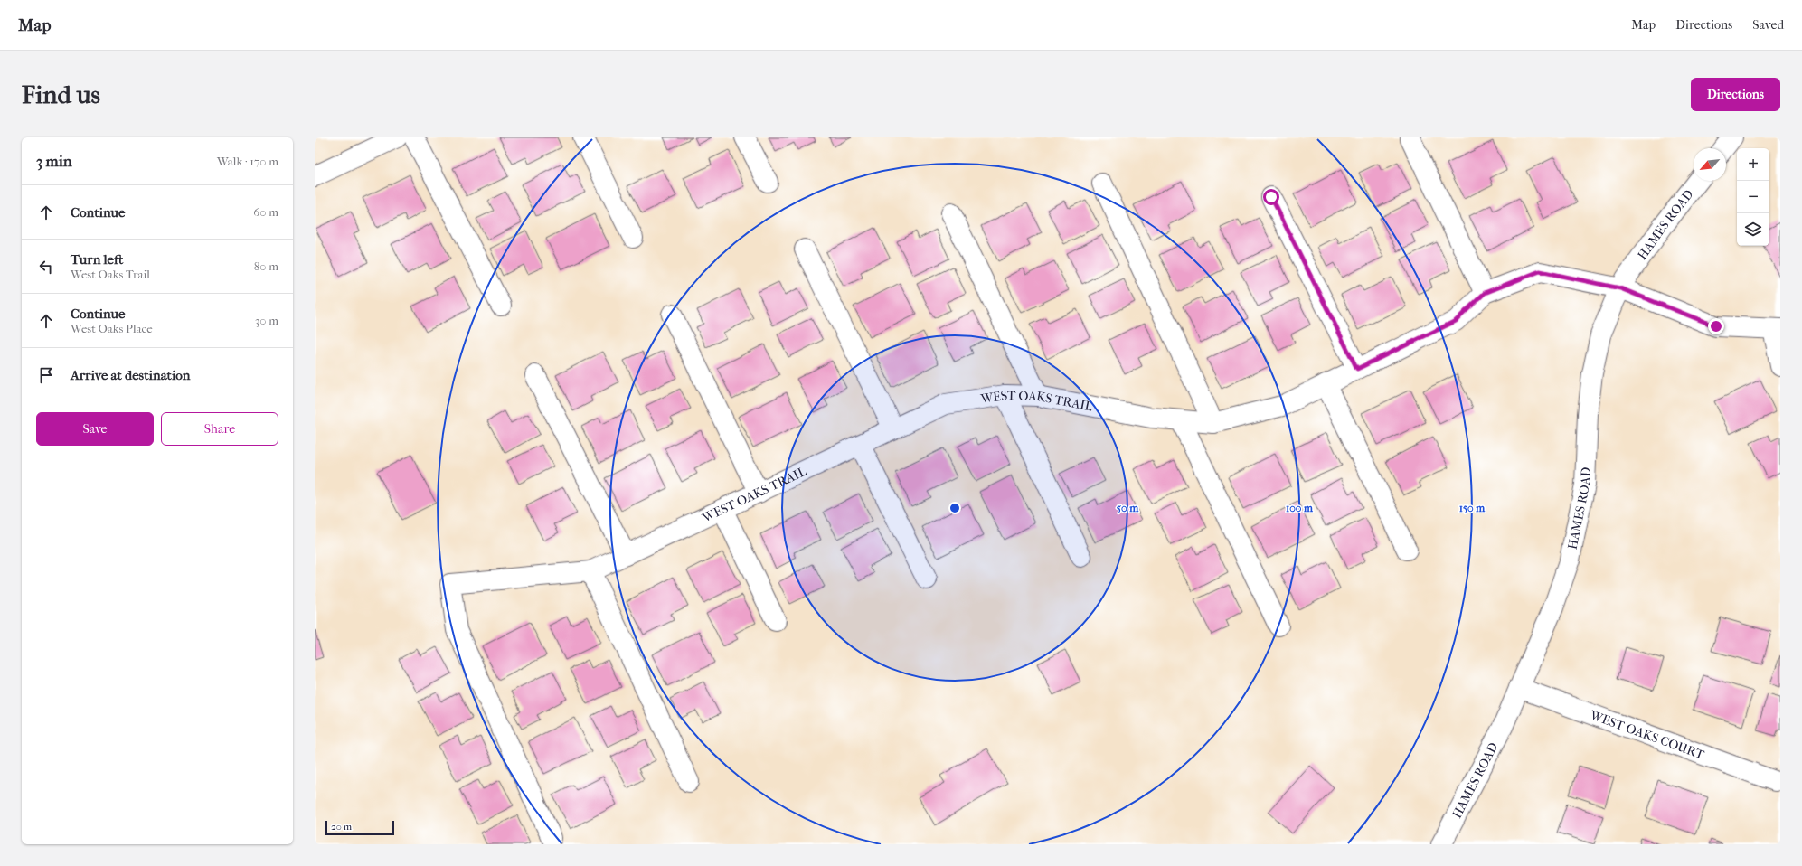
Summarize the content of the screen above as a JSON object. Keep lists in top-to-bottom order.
{
  "streets": {
    "street": ["HAMES ROAD", "WEST OAKS TRAIL", "WEST OAKS COURT"]
  },
  "crossings": [
    ["HAMES ROAD", "WEST OAKS TRAIL"],
    ["HAMES ROAD", "WEST OAKS COURT"]
  ],
  "scale_bar": "20 m",
  "north": "bottom left",
  "page": {
    "header": "Map",
    "nav": ["Map", "Directions", "Saved"],
    "buttons": [
      "Directions",
      ["Save", "Share"]
    ],
    "title": "Find us",
    "heading": ["3 min", "Walk · 170 m"],
    "map_buttons": ["+", "−"],
    "list": [
      ["Continue", "60 m"],
      ["Turn left", "West Oaks Trail", "80 m"],
      ["Continue", "West Oaks Place", "30 m"],
      "Arrive at destination"
    ],
    "scale": "20 m"
  },
  "rings": ["50 m", "100 m", "150 m"]
}
